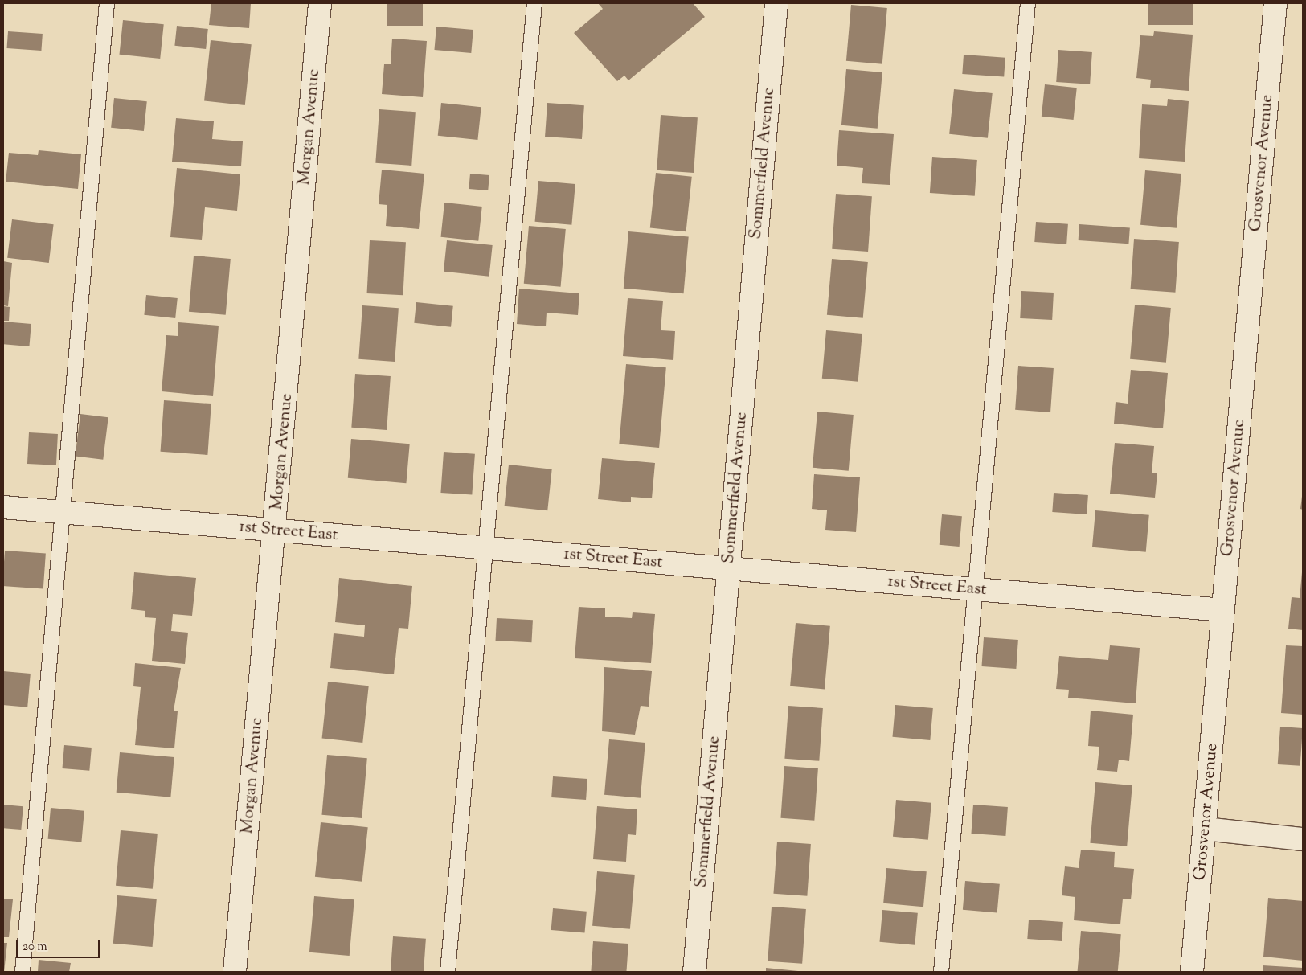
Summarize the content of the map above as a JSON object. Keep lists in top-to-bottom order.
{
  "streets": {
    "street": [
      "Morgan Avenue",
      "Sommerfield Avenue",
      "Grosvenor Avenue",
      "1st Street East"
    ]
  },
  "crossings": [
    ["Morgan Avenue", "1st Street East"],
    ["Sommerfield Avenue", "1st Street East"],
    ["Grosvenor Avenue", "1st Street East"]
  ],
  "scale_bar": "20 m"
}
